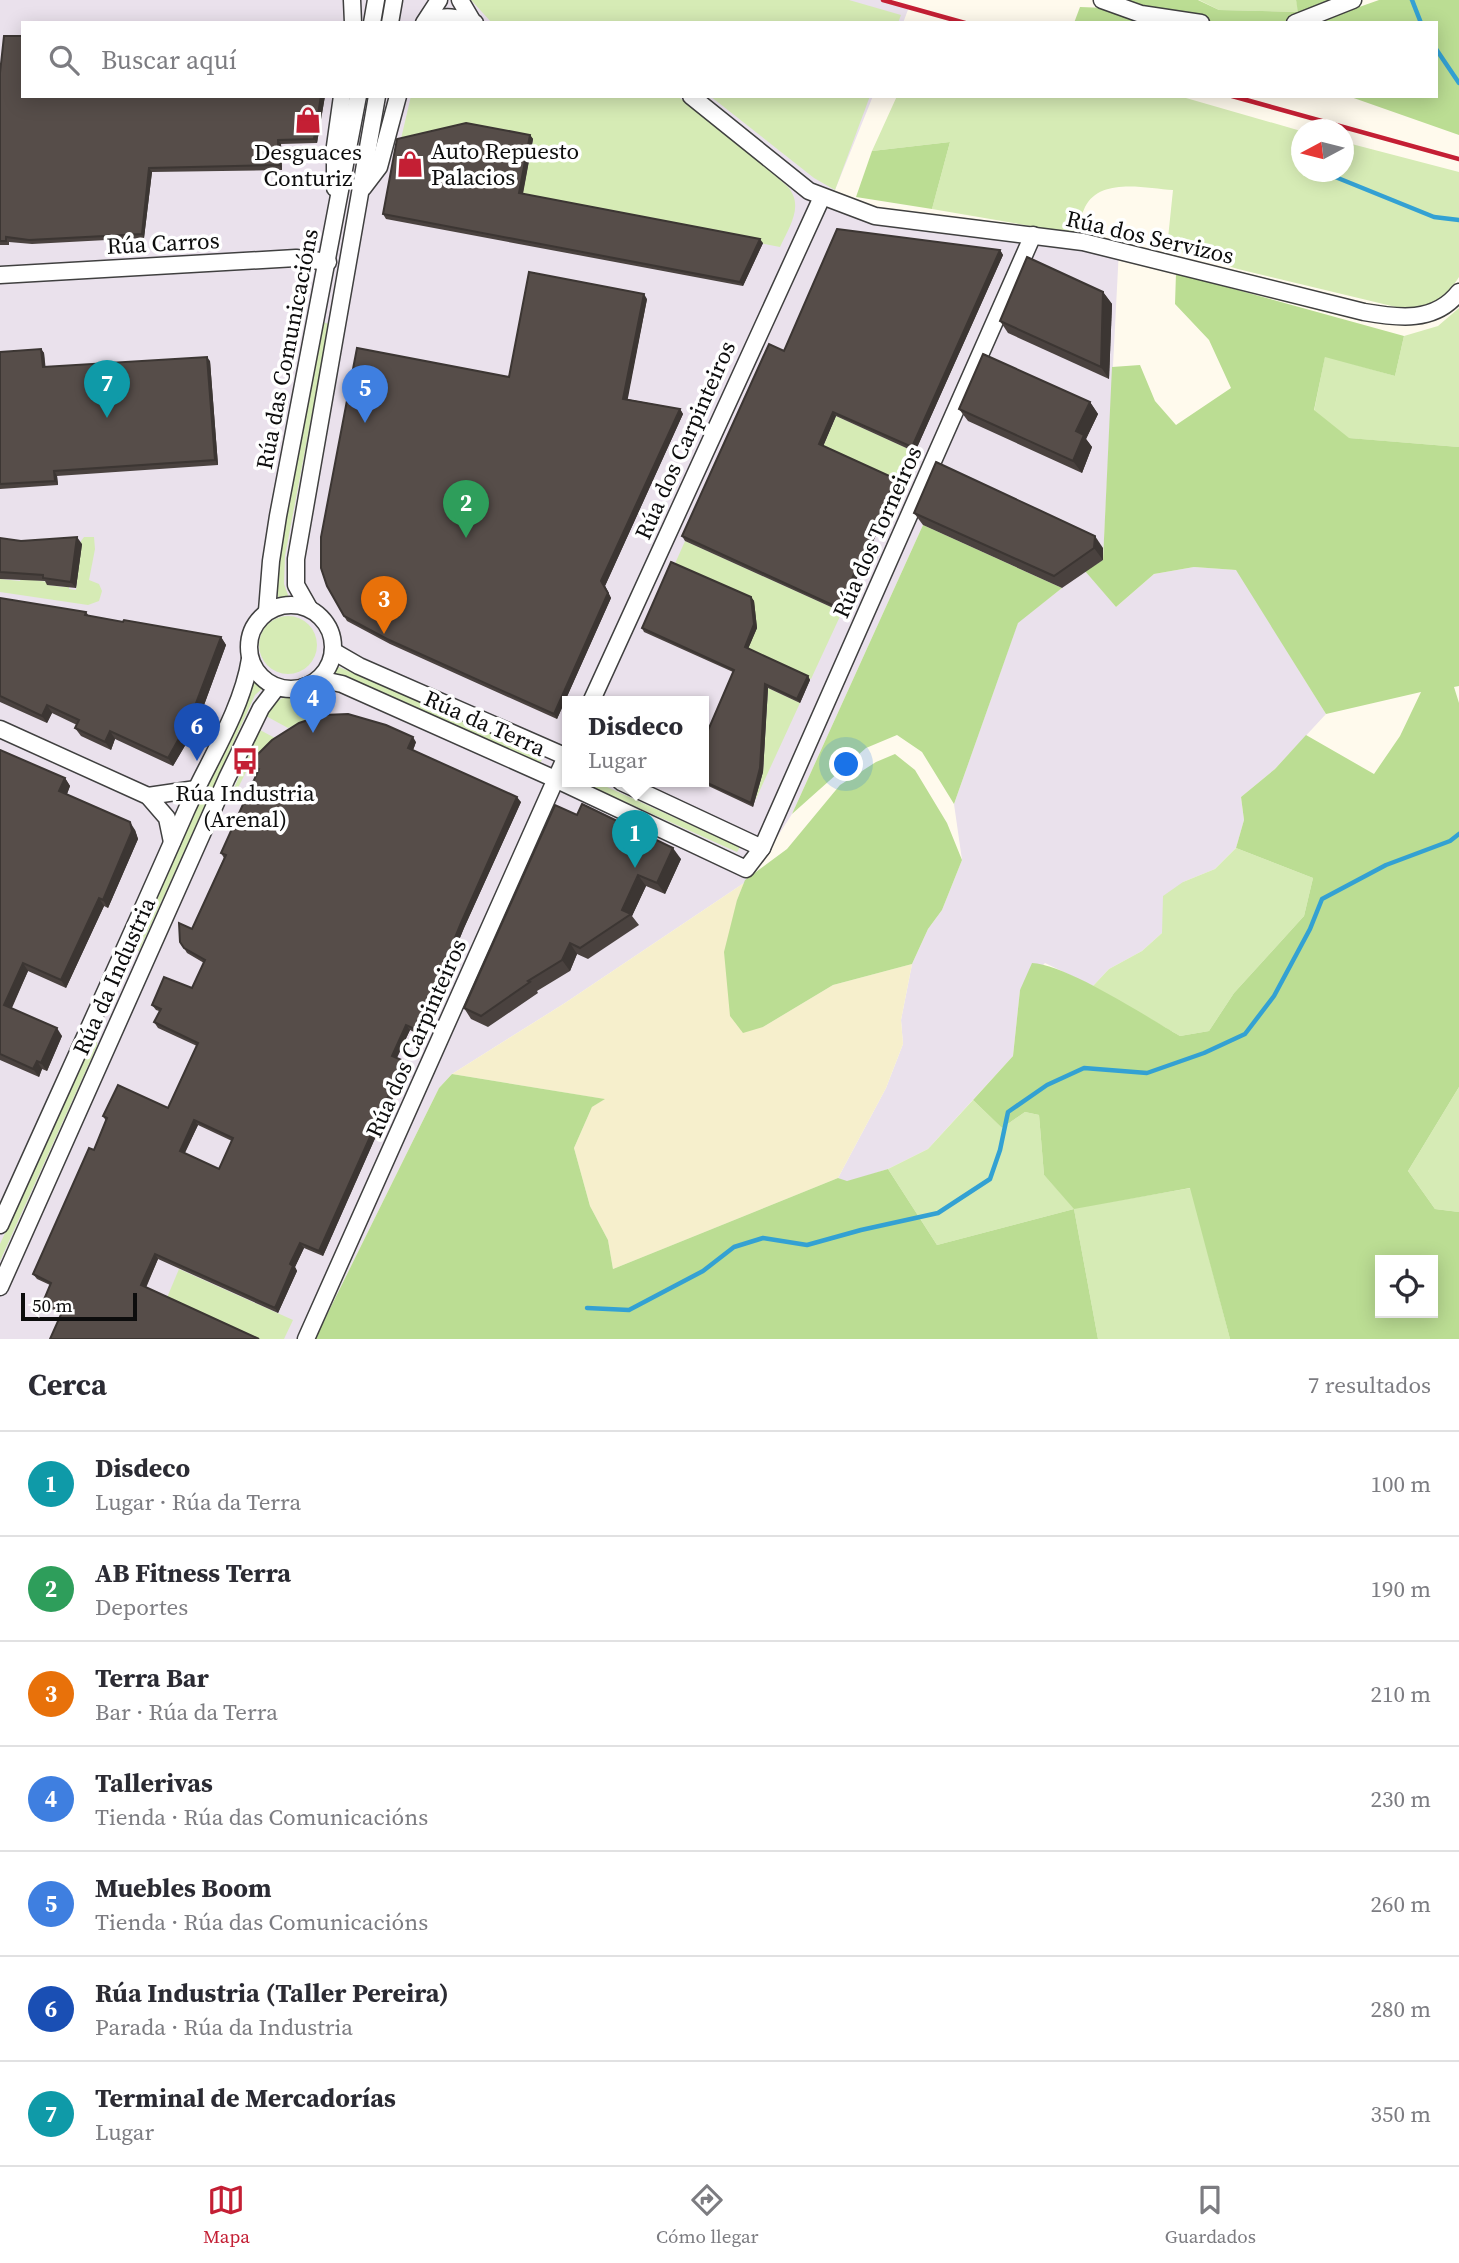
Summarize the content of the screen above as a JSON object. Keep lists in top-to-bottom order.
{
  "streets": {
    "street": [
      "Rúa dos Servizos",
      "Rúa Carros",
      "Rúa das Comunicacións",
      "Rúa dos Carpinteiros",
      "Rúa dos Torneiros",
      "Rúa da Terra",
      "Rúa da Industria"
    ]
  },
  "crossings": [
    ["Rúa dos Servizos", "Rúa dos Carpinteiros"],
    ["Rúa dos Servizos", "Rúa dos Torneiros"],
    ["Rúa Carros", "Rúa das Comunicacións"],
    ["Rúa das Comunicacións", "Rúa da Terra"],
    ["Rúa das Comunicacións", "Rúa da Industria"],
    ["Rúa dos Carpinteiros", "Rúa da Terra"],
    ["Rúa dos Torneiros", "Rúa da Terra"],
    ["Rúa da Terra", "Rúa da Industria"]
  ],
  "places": {
    "shop": ["Desguaces Conturiz", "Auto Repuesto Palacios"],
    "bus stop": ["Rúa Industria (Arenal)"]
  },
  "scale_bar": "50 m",
  "north": "left",
  "page": {
    "search": "Buscar aquí",
    "pins": [
      "7",
      "5",
      "2",
      "3",
      "4",
      "6",
      "1"
    ],
    "popup": ["Disdeco", "Lugar"],
    "scale": "50 m",
    "heading": ["Cerca", "7 resultados"],
    "list": [
      {
        "mark": "1",
        "name": "Disdeco",
        "note": "Lugar · Rúa da Terra",
        "value": "100 m"
      },
      {
        "mark": "2",
        "name": "AB Fitness Terra",
        "note": "Deportes",
        "value": "190 m"
      },
      {
        "mark": "3",
        "name": "Terra Bar",
        "note": "Bar · Rúa da Terra",
        "value": "210 m"
      },
      {
        "mark": "4",
        "name": "Tallerivas",
        "note": "Tienda · Rúa das Comunicacións",
        "value": "230 m"
      },
      {
        "mark": "5",
        "name": "Muebles Boom",
        "note": "Tienda · Rúa das Comunicacións",
        "value": "260 m"
      },
      {
        "mark": "6",
        "name": "Rúa Industria (Taller Pereira)",
        "note": "Parada · Rúa da Industria",
        "value": "280 m"
      },
      {
        "mark": "7",
        "name": "Terminal de Mercadorías",
        "note": "Lugar",
        "value": "350 m"
      }
    ],
    "nav": ["Mapa", "Cómo llegar", "Guardados"]
  }
}
